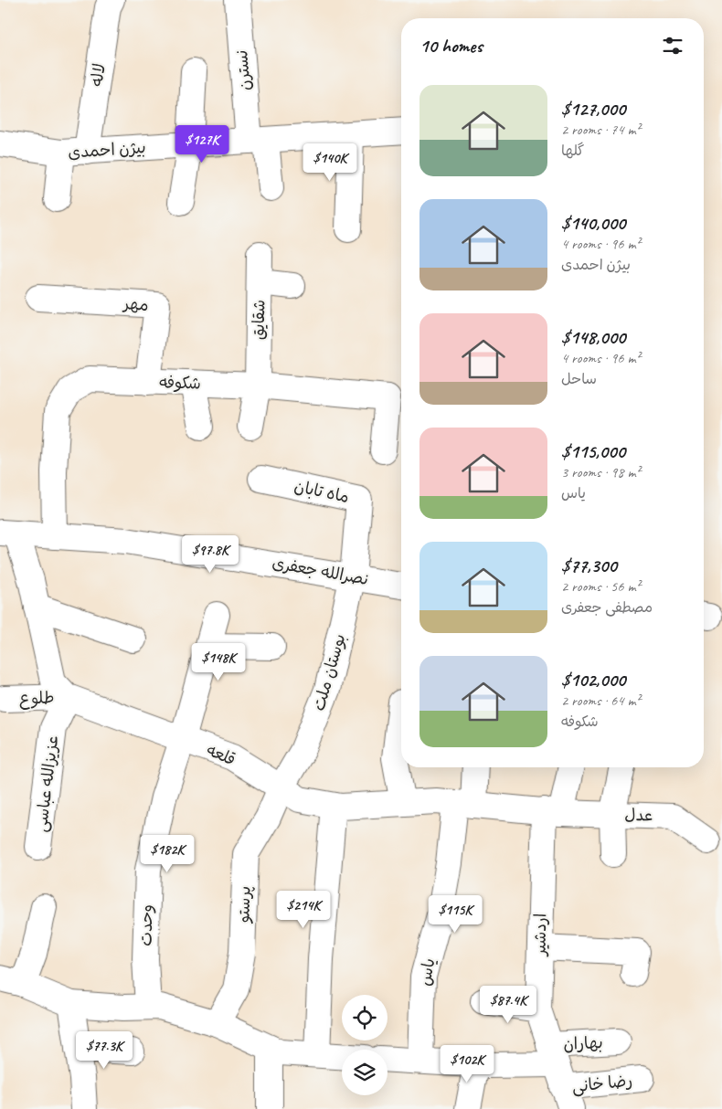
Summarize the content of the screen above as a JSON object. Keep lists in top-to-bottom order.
{
  "streets": {
    "street": [
      "نسترن",
      "لاله",
      "بیژن احمدی",
      "مهر",
      "شقایق",
      "شکوفه",
      "ماه تابان",
      "نصرالله جعفری",
      "بوستان ملت",
      "طلوع",
      "قلعه",
      "عزیزالله عباسی",
      "عدل",
      "پرستو",
      "وحدت",
      "اردشیر",
      "یاس",
      "بهاران",
      "رضا خانی"
    ]
  },
  "crossings": [
    ["نسترن", "بیژن احمدی"],
    ["لاله", "بیژن احمدی"],
    ["مهر", "شکوفه"],
    ["شقایق", "شکوفه"],
    ["شکوفه", "نصرالله جعفری"],
    ["ماه تابان", "نصرالله جعفری"],
    ["ماه تابان", "بوستان ملت"],
    ["نصرالله جعفری", "بوستان ملت"],
    ["نصرالله جعفری", "قلعه"],
    ["بوستان ملت", "قلعه"],
    ["بوستان ملت", "پرستو"],
    ["طلوع", "قلعه"],
    ["طلوع", "عزیزالله عباسی"],
    ["قلعه", "عزیزالله عباسی"],
    ["قلعه", "عدل"],
    ["قلعه", "پرستو"],
    ["قلعه", "وحدت"],
    ["قلعه", "اردشیر"],
    ["قلعه", "یاس"],
    ["عدل", "اردشیر"],
    ["اردشیر", "بهاران"],
    ["اردشیر", "رضا خانی"],
    ["بهاران", "رضا خانی"]
  ],
  "page": {
    "heading": "10 homes",
    "list": [
      {
        "name": "$127,000",
        "note": "2 rooms · 74 m² · گلها"
      },
      {
        "name": "$140,000",
        "note": "4 rooms · 96 m² · بیژن احمدی"
      },
      {
        "name": "$148,000",
        "note": "4 rooms · 96 m² · ساحل"
      },
      {
        "name": "$115,000",
        "note": "3 rooms · 98 m² · یاس"
      },
      {
        "name": "$77,300",
        "note": "2 rooms · 56 m² · مصطفی جعفری"
      },
      {
        "name": "$102,000",
        "note": "2 rooms · 64 m² · شکوفه"
      }
    ],
    "price": [
      "$127K",
      "$140K",
      "$97.8K",
      "$148K",
      "$182K",
      "$214K",
      "$115K",
      "$87.4K",
      "$77.3K",
      "$102K"
    ]
  }
}
